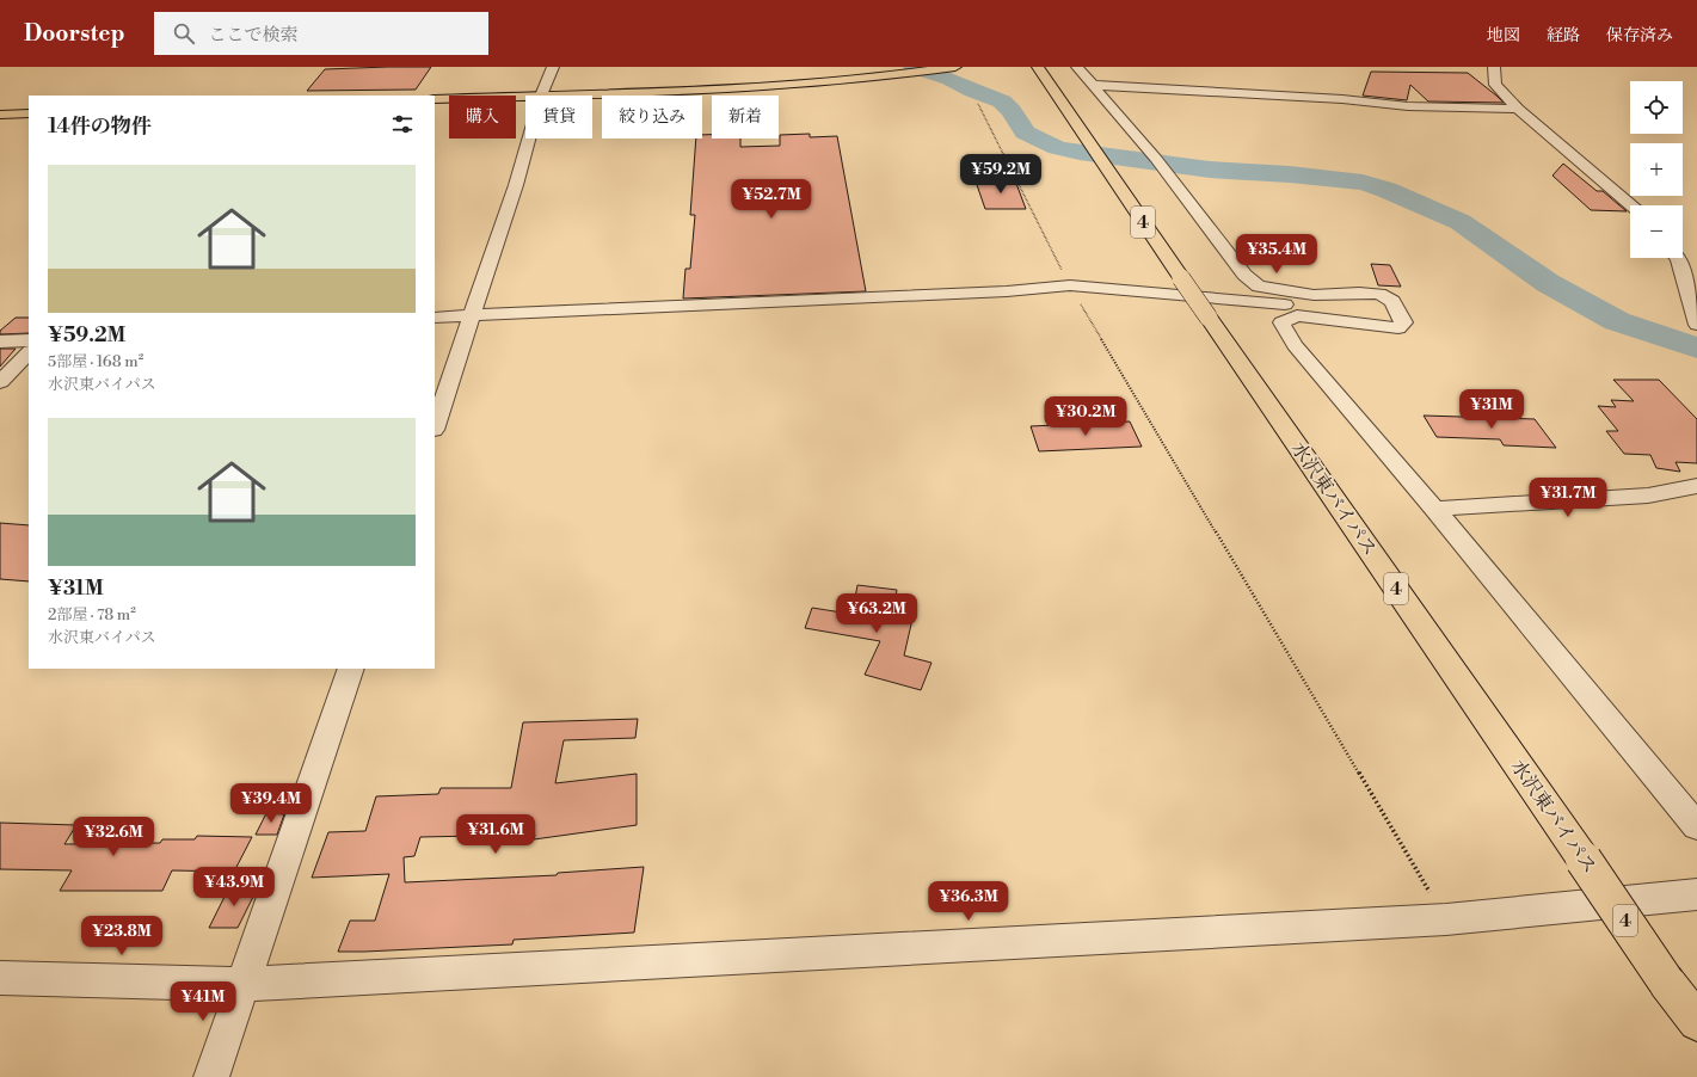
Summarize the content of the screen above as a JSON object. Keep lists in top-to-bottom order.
{
  "streets": {
    "main road": ["4", "水沢東バイパス"]
  },
  "page": {
    "header": "Doorstep",
    "search": "ここで検索",
    "nav": ["地図", "経路", "保存済み"],
    "map_buttons": ["+", "−"],
    "chip": [
      "購入",
      "賃貸",
      "絞り込み",
      "新着"
    ],
    "heading": "14件の物件",
    "list": [
      {
        "name": "¥59.2M",
        "note": "5部屋 · 168 m² · 水沢東バイパス"
      },
      {
        "name": "¥31M",
        "note": "2部屋 · 78 m² · 水沢東バイパス"
      }
    ],
    "price": [
      "¥59.2M",
      "¥52.7M",
      "¥35.4M",
      "¥31M",
      "¥30.2M",
      "¥31.7M",
      "¥63.2M",
      "¥39.4M",
      "¥31.6M",
      "¥32.6M",
      "¥43.9M",
      "¥36.3M",
      "¥23.8M",
      "¥41M"
    ]
  }
}
